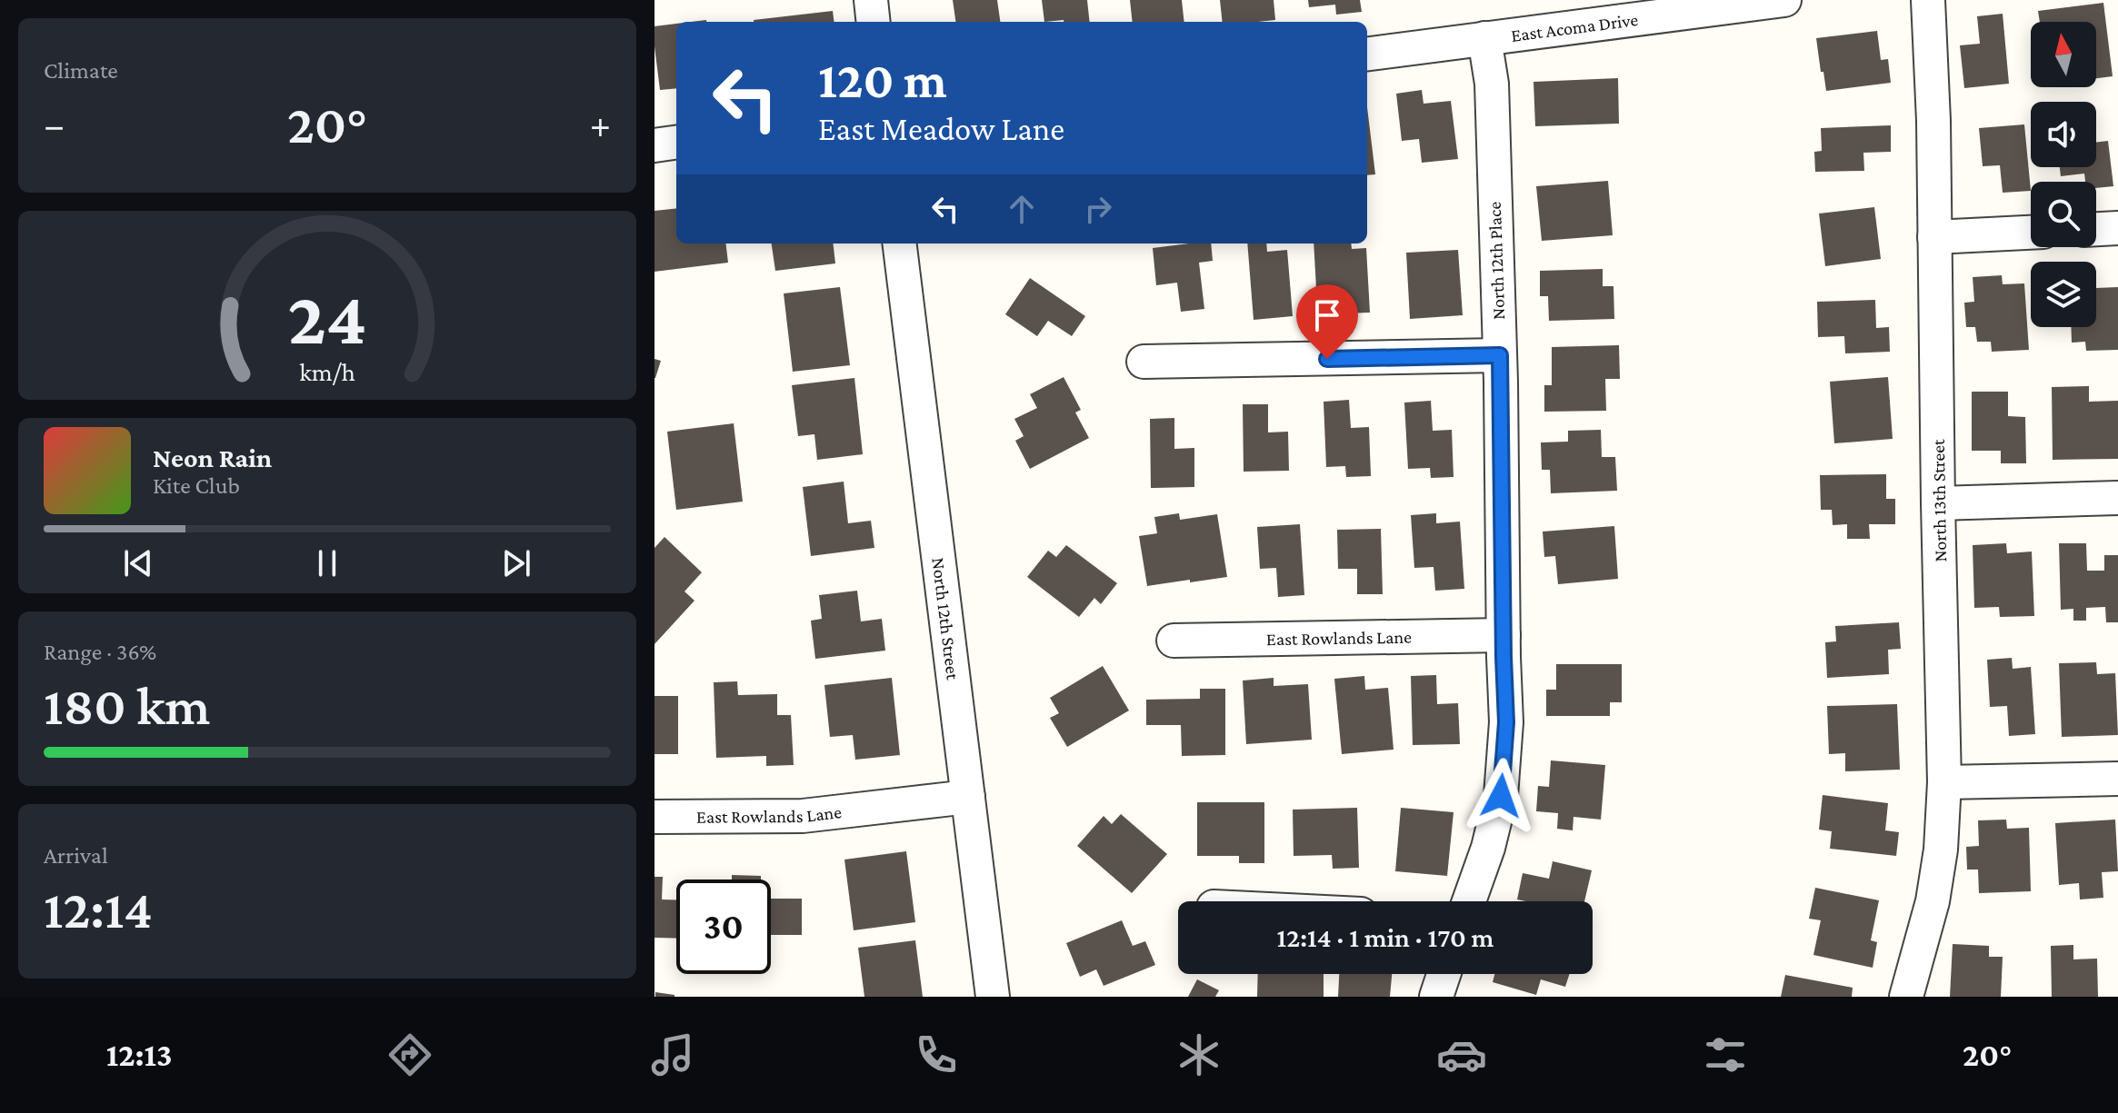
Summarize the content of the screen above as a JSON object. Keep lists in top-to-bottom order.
{
  "streets": {
    "street": [
      "East Acoma Drive",
      "North 12th Place",
      "North 13th Street",
      "North 12th Street",
      "East Rowlands Lane"
    ]
  },
  "crossings": [
    ["East Acoma Drive", "North 12th Place"],
    ["North 12th Place", "East Rowlands Lane"],
    ["North 12th Street", "East Rowlands Lane"]
  ],
  "north": "top",
  "page": {
    "tile": [
      "Climate",
      ["Range · 36%", "180 km"],
      ["Arrival", "12:14"]
    ],
    "turn": ["120 m", "East Meadow Lane"],
    "heat": ["−", "20°", "+"],
    "song": ["Neon Rain", "Kite Club"],
    "limit": "30",
    "trip": "12:14 · 1 min · 170 m",
    "tabs": ["12:13", "20°"],
    "gauge": ["24", "km/h"]
  }
}
